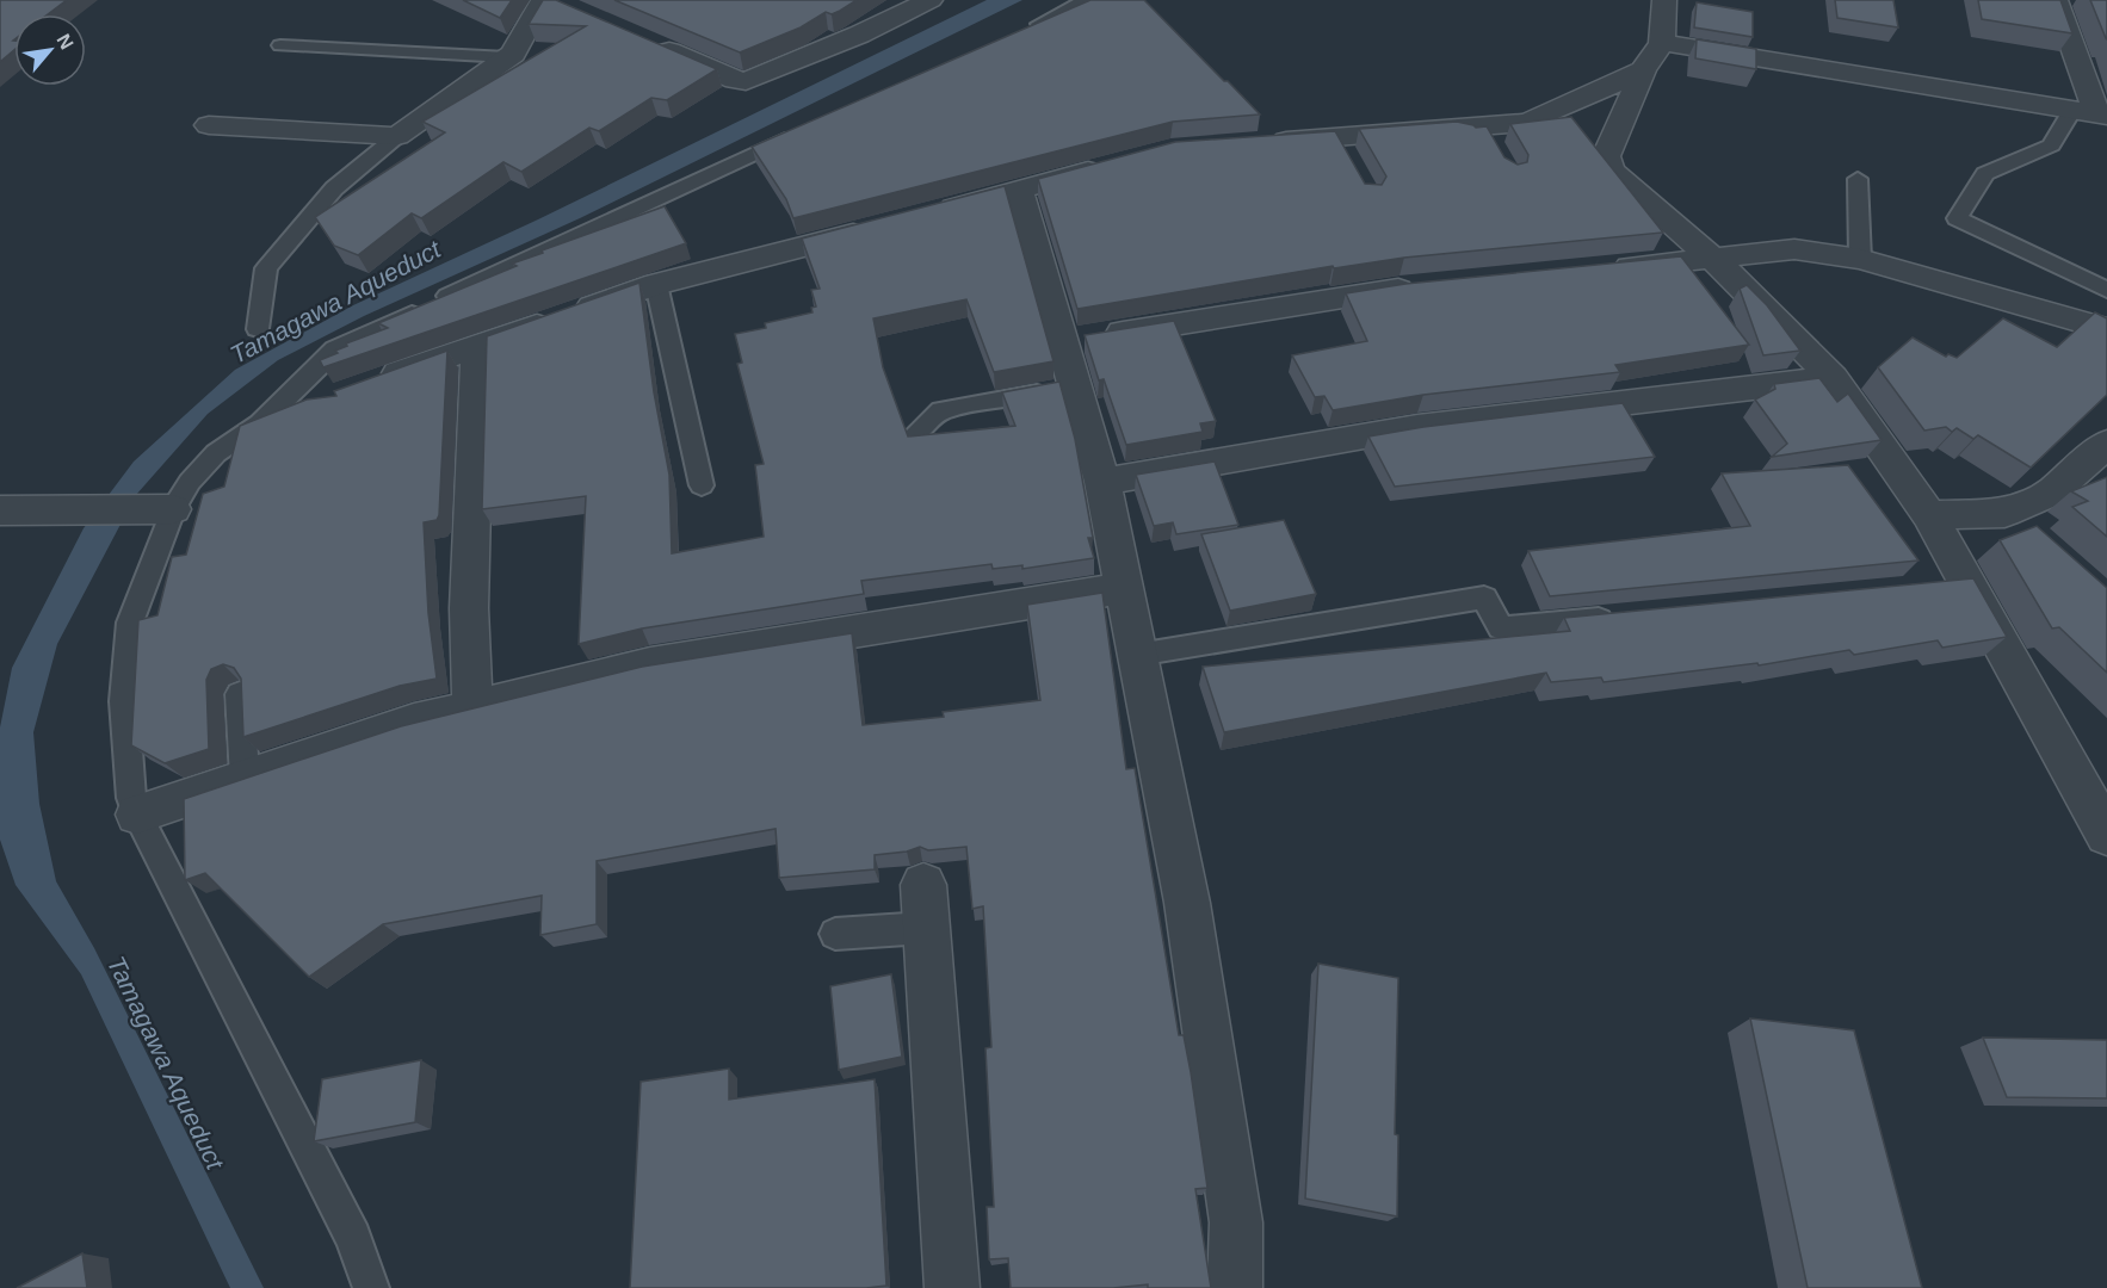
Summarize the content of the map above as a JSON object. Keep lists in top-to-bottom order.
{
  "water": ["Tamagawa Aqueduct"],
  "north": "top right"
}
